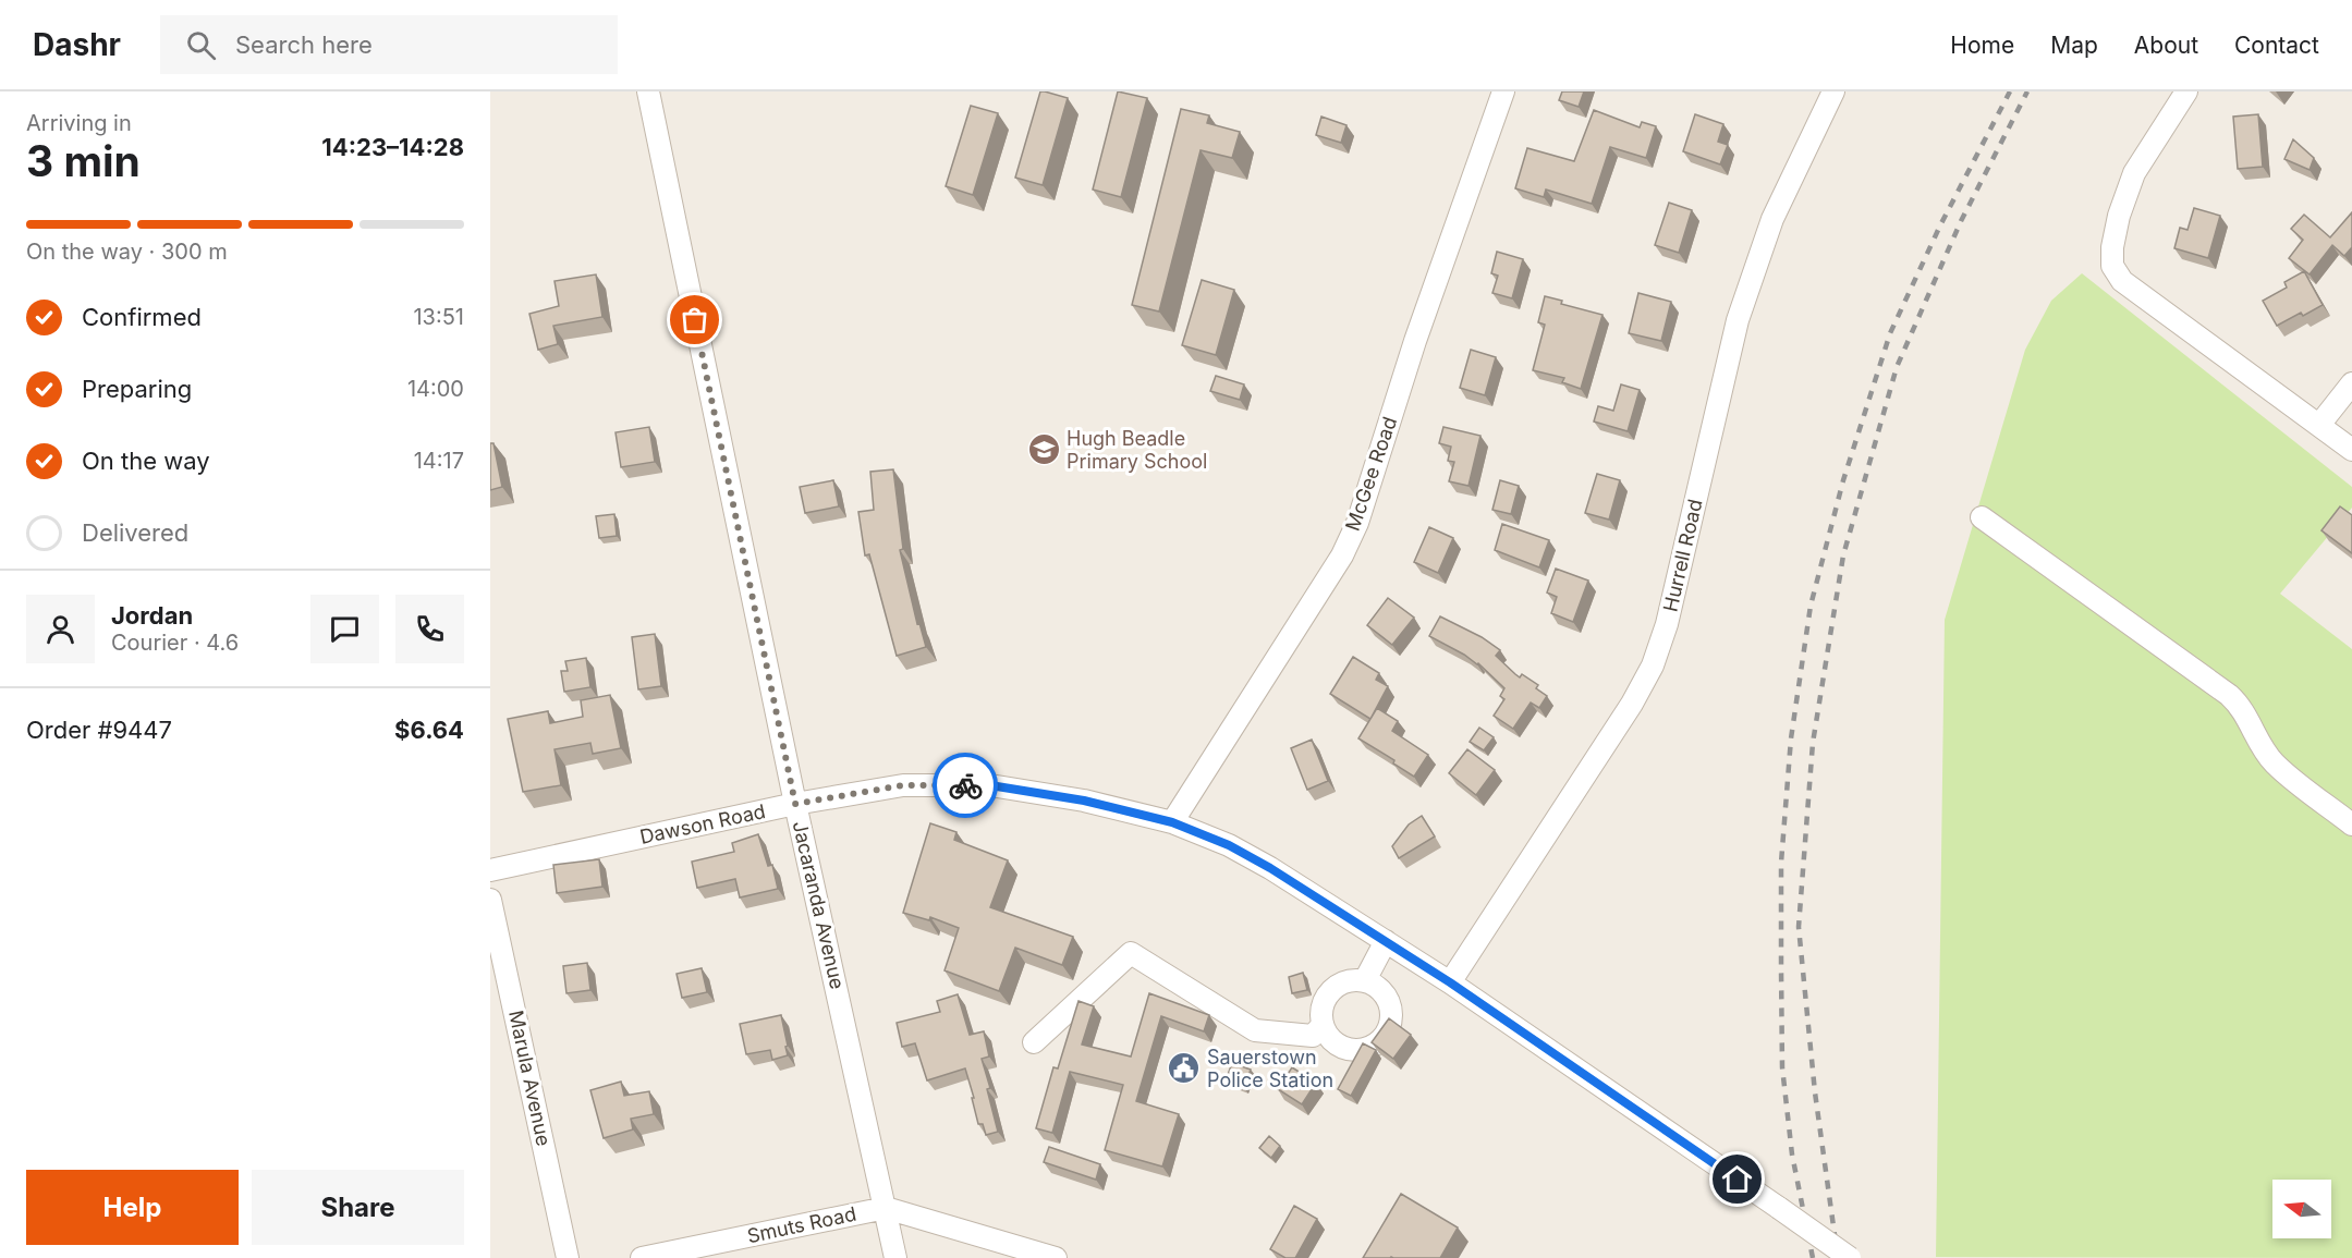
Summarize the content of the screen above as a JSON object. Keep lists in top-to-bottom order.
{
  "streets": {
    "street": [
      "McGee Road",
      "Hurrell Road",
      "Dawson Road",
      "Jacaranda Avenue",
      "Marula Avenue",
      "Smuts Road"
    ]
  },
  "crossings": [
    ["McGee Road", "Dawson Road"],
    ["Hurrell Road", "Dawson Road"],
    ["Dawson Road", "Jacaranda Avenue"],
    ["Jacaranda Avenue", "Smuts Road"]
  ],
  "places": {
    "school or university": ["Hugh Beadle Primary School"],
    "public building": ["Sauerstown Police Station"]
  },
  "north": "left",
  "page": {
    "header": "Dashr",
    "search": "Search here",
    "nav": [
      "Home",
      "Map",
      "About",
      "Contact"
    ],
    "heading": ["3 min", "Arriving in", "14:23–14:28"],
    "panel": [
      "Jordan",
      "Courier · 4.6",
      "Order #9447",
      "$6.64"
    ],
    "bar": "On the way · 300 m",
    "list": [
      ["Confirmed", "13:51"],
      ["Preparing", "14:00"],
      ["On the way", "14:17"],
      "Delivered"
    ],
    "buttons": ["Help", "Share"]
  }
}
